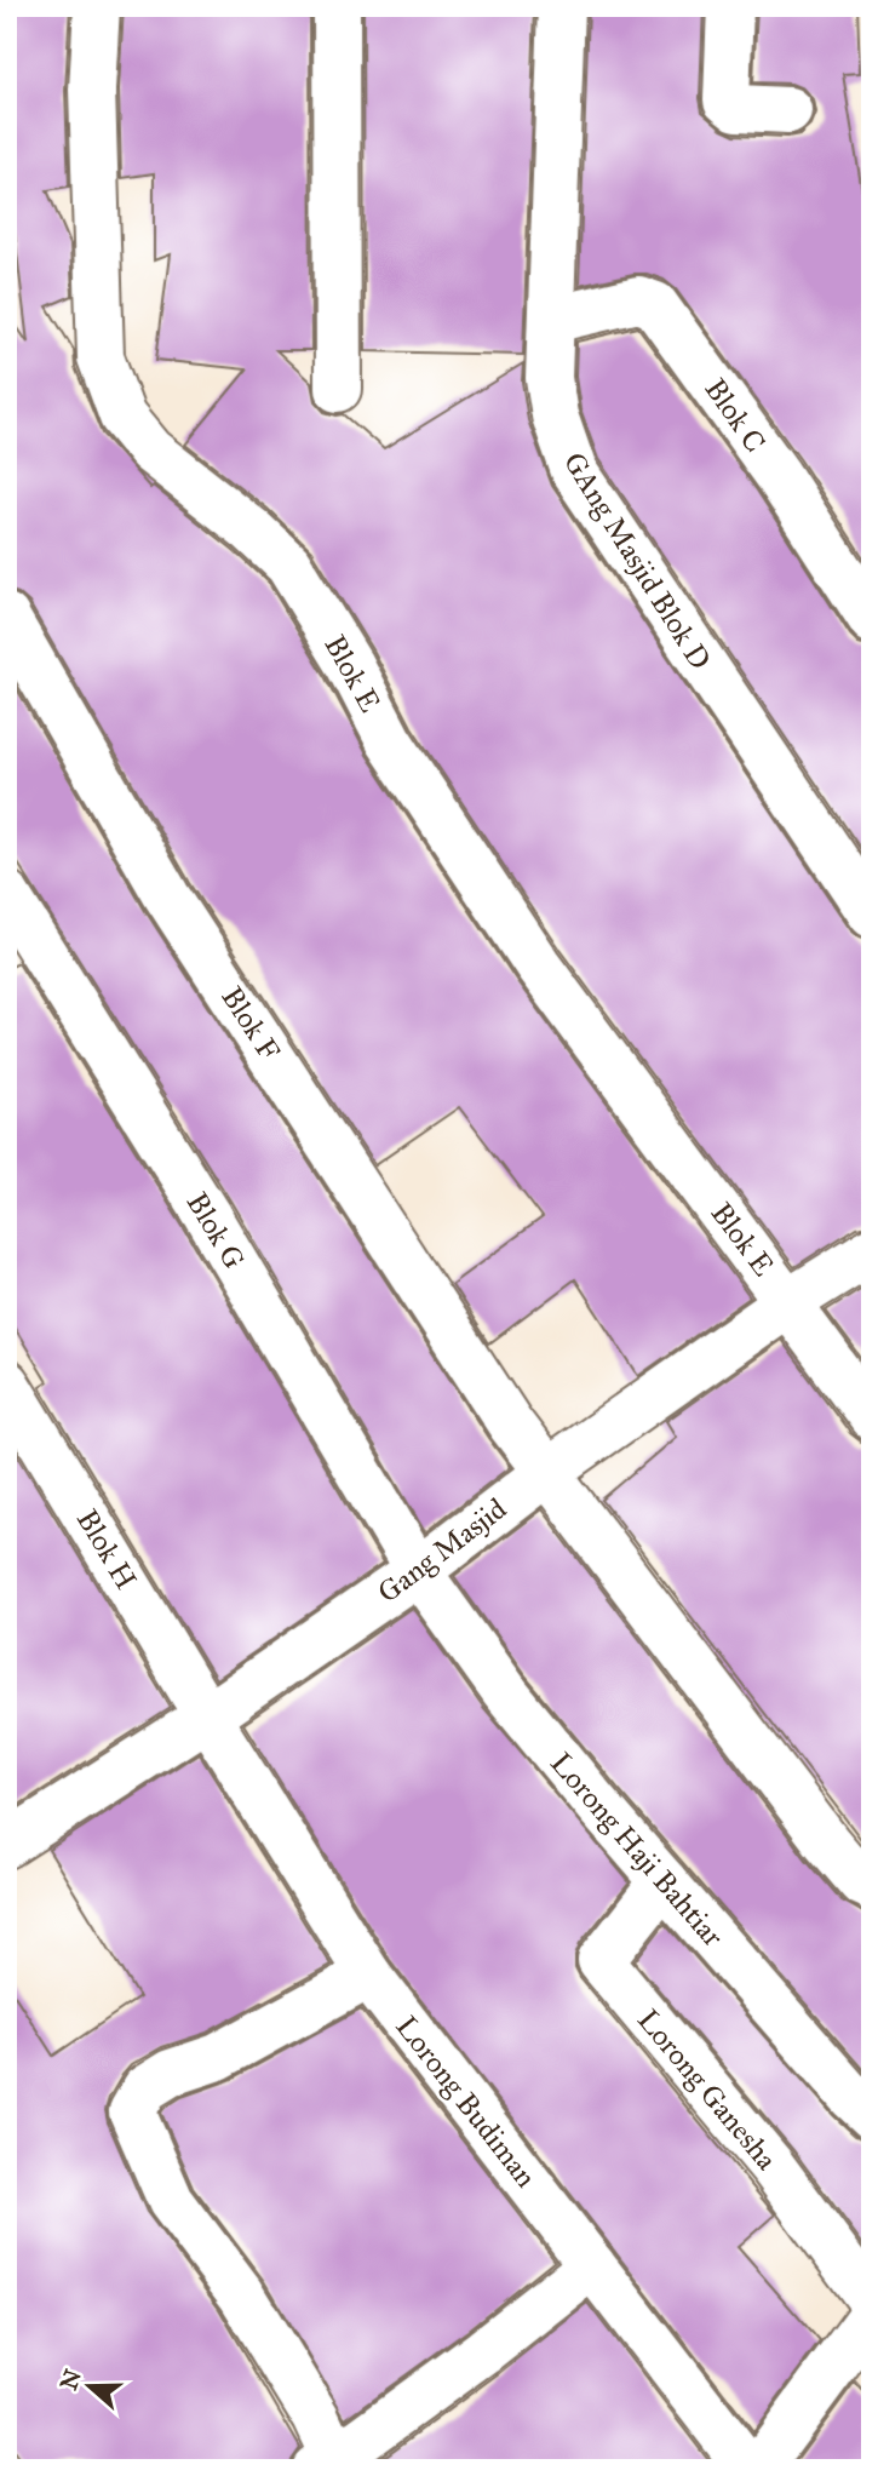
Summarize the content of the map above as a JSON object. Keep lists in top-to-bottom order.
{
  "streets": {
    "street": [
      "Blok C",
      "GAng Masjid Blok D",
      "Blok E",
      "Blok F",
      "Blok G",
      "Blok H",
      "Gang Masjid",
      "Lorong Haji Bahtiar",
      "Lorong Ganesha",
      "Lorong Budiman"
    ]
  },
  "crossings": [
    ["Blok C", "GAng Masjid Blok D"],
    ["Blok E", "Gang Masjid"],
    ["Blok F", "Gang Masjid"],
    ["Blok G", "Gang Masjid"],
    ["Blok G", "Lorong Haji Bahtiar"],
    ["Blok H", "Gang Masjid"],
    ["Blok H", "Lorong Budiman"],
    ["Gang Masjid", "Lorong Haji Bahtiar"],
    ["Gang Masjid", "Lorong Budiman"],
    ["Lorong Haji Bahtiar", "Lorong Ganesha"]
  ],
  "north": "left"
}
